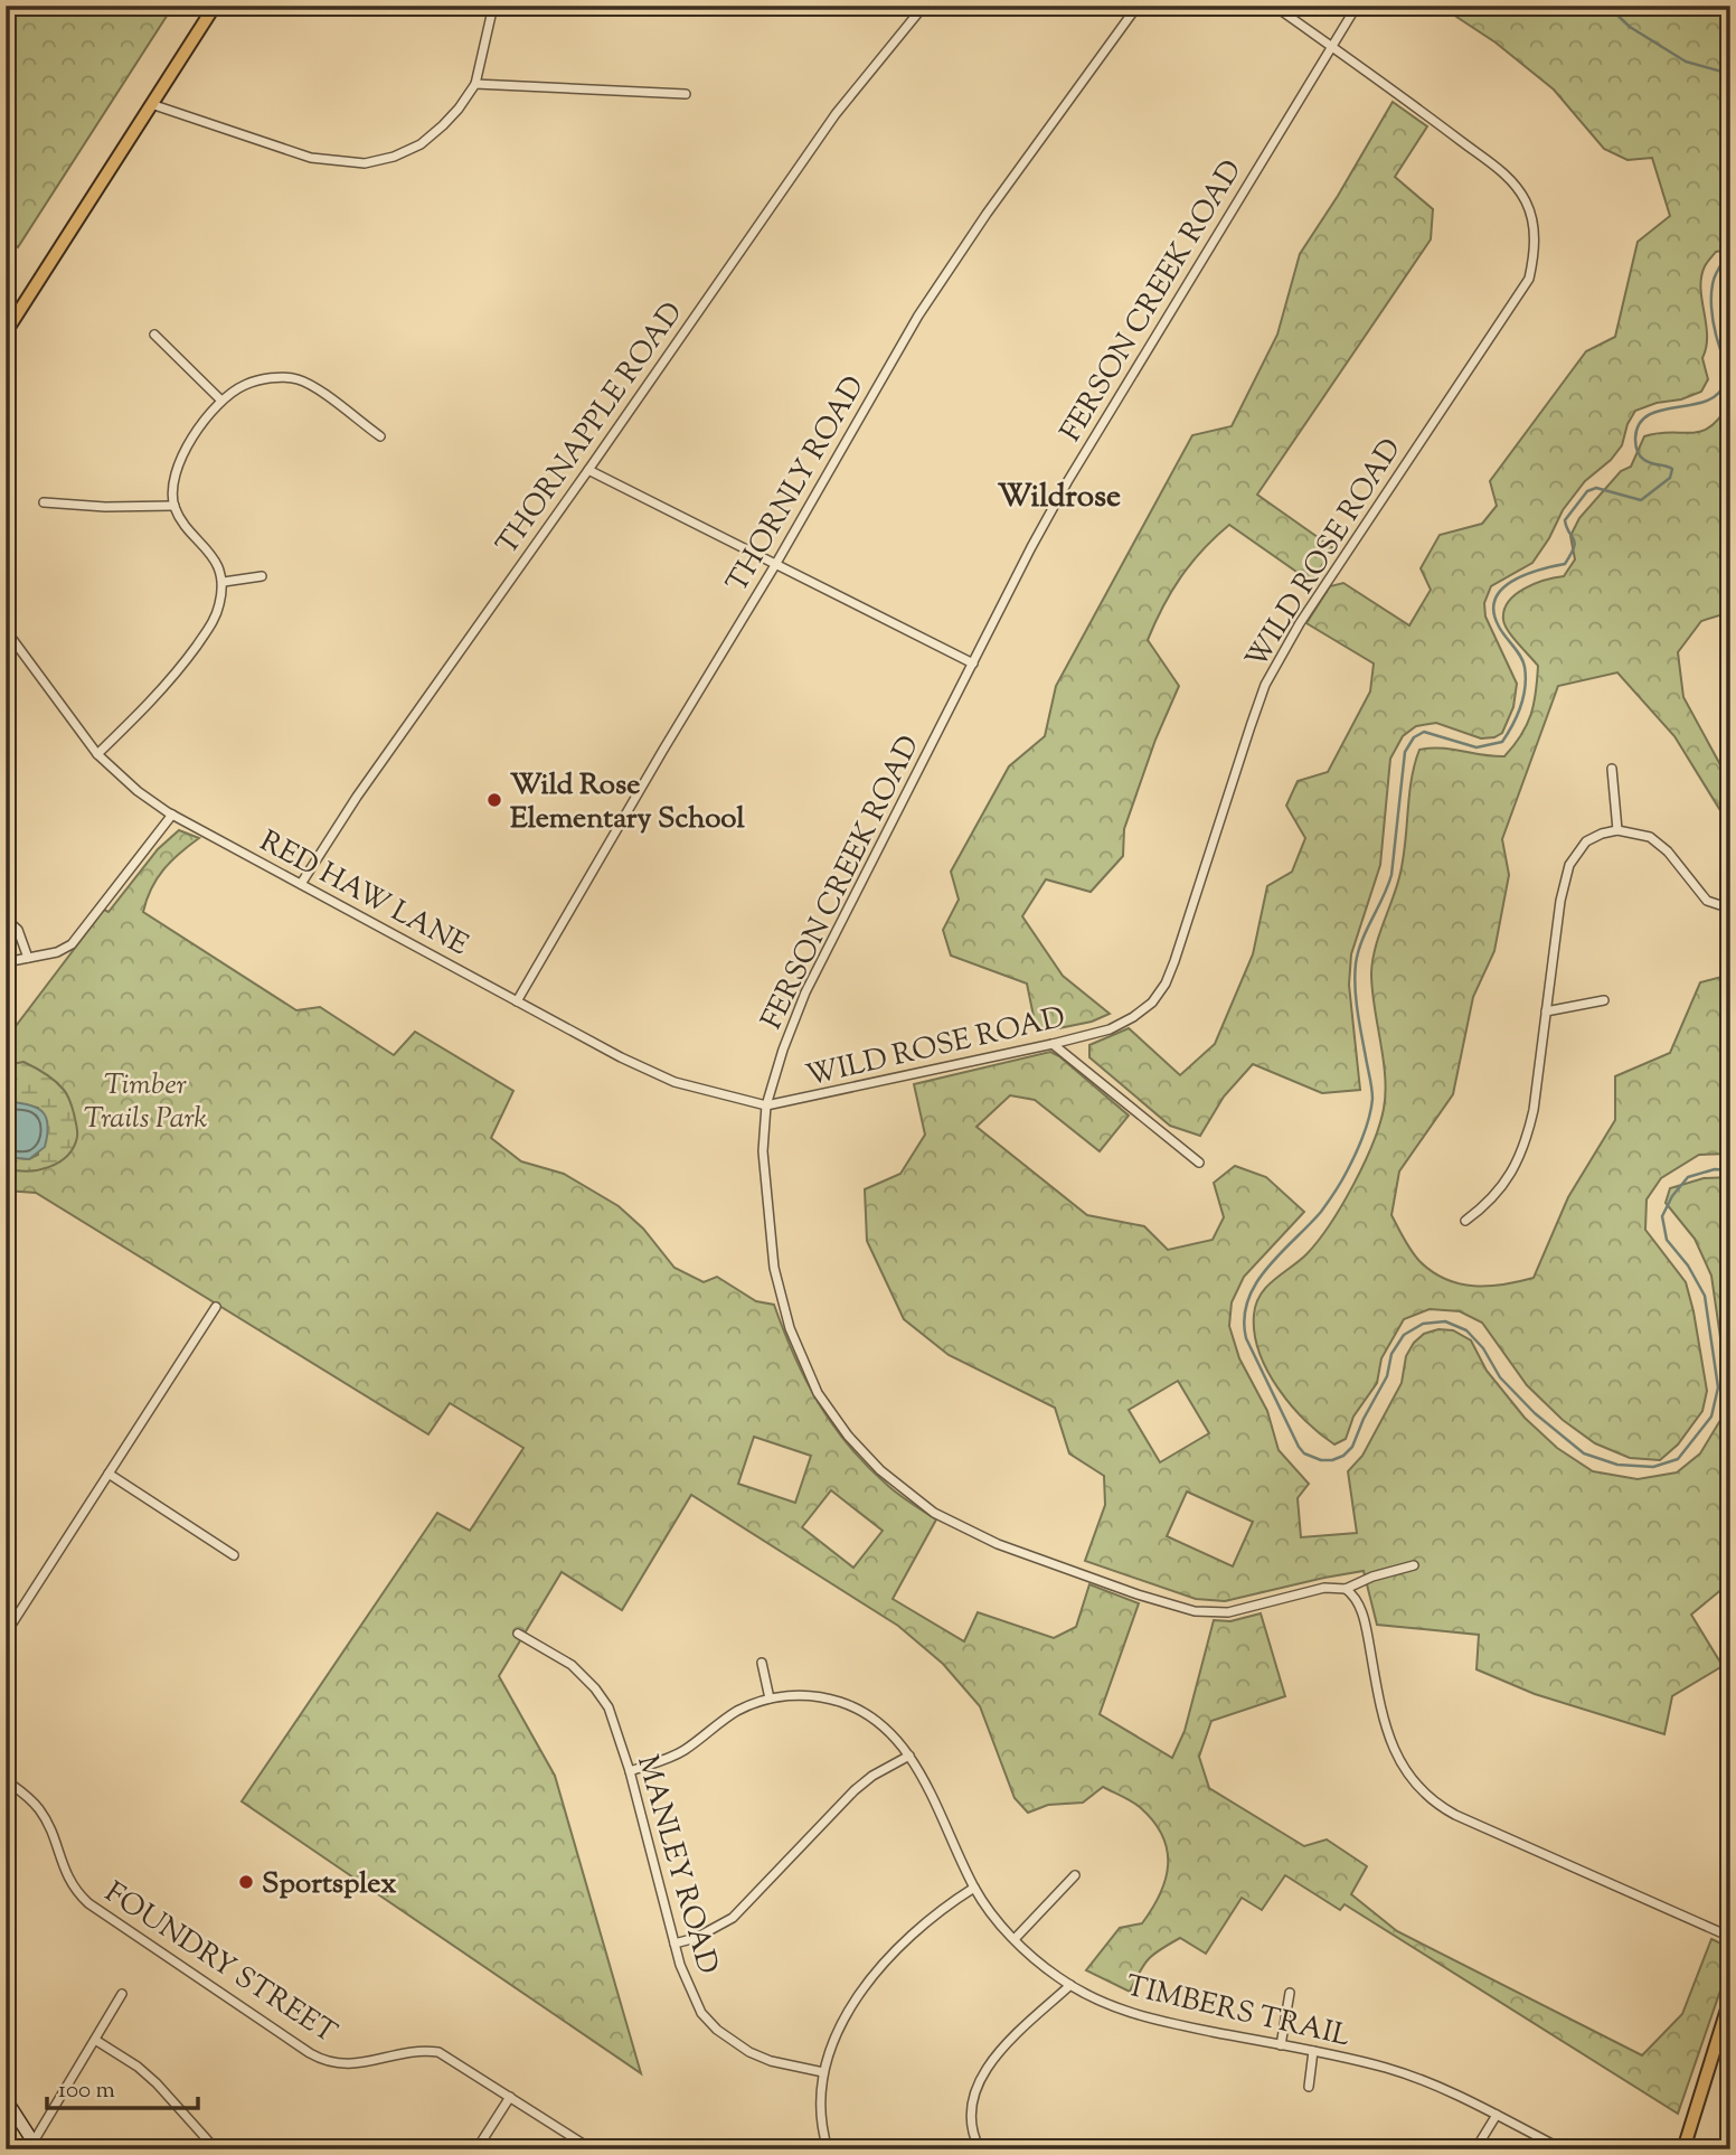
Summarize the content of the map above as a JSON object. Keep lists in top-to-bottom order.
{
  "streets": {
    "street": [
      "FERSON CREEK ROAD",
      "THORNAPPLE ROAD",
      "THORNLY ROAD",
      "WILD ROSE ROAD",
      "RED HAW LANE",
      "MANLEY ROAD",
      "FOUNDRY STREET",
      "TIMBERS TRAIL"
    ]
  },
  "crossings": [
    ["FERSON CREEK ROAD", "WILD ROSE ROAD"],
    ["FERSON CREEK ROAD", "RED HAW LANE"],
    ["THORNAPPLE ROAD", "RED HAW LANE"],
    ["THORNLY ROAD", "RED HAW LANE"],
    ["WILD ROSE ROAD", "RED HAW LANE"],
    ["MANLEY ROAD", "TIMBERS TRAIL"]
  ],
  "districts": ["Wildrose"],
  "parks": ["Timber Trails Park"],
  "places": ["Wild Rose Elementary School", "Sportsplex"],
  "scale_bar": "100 m"
}
